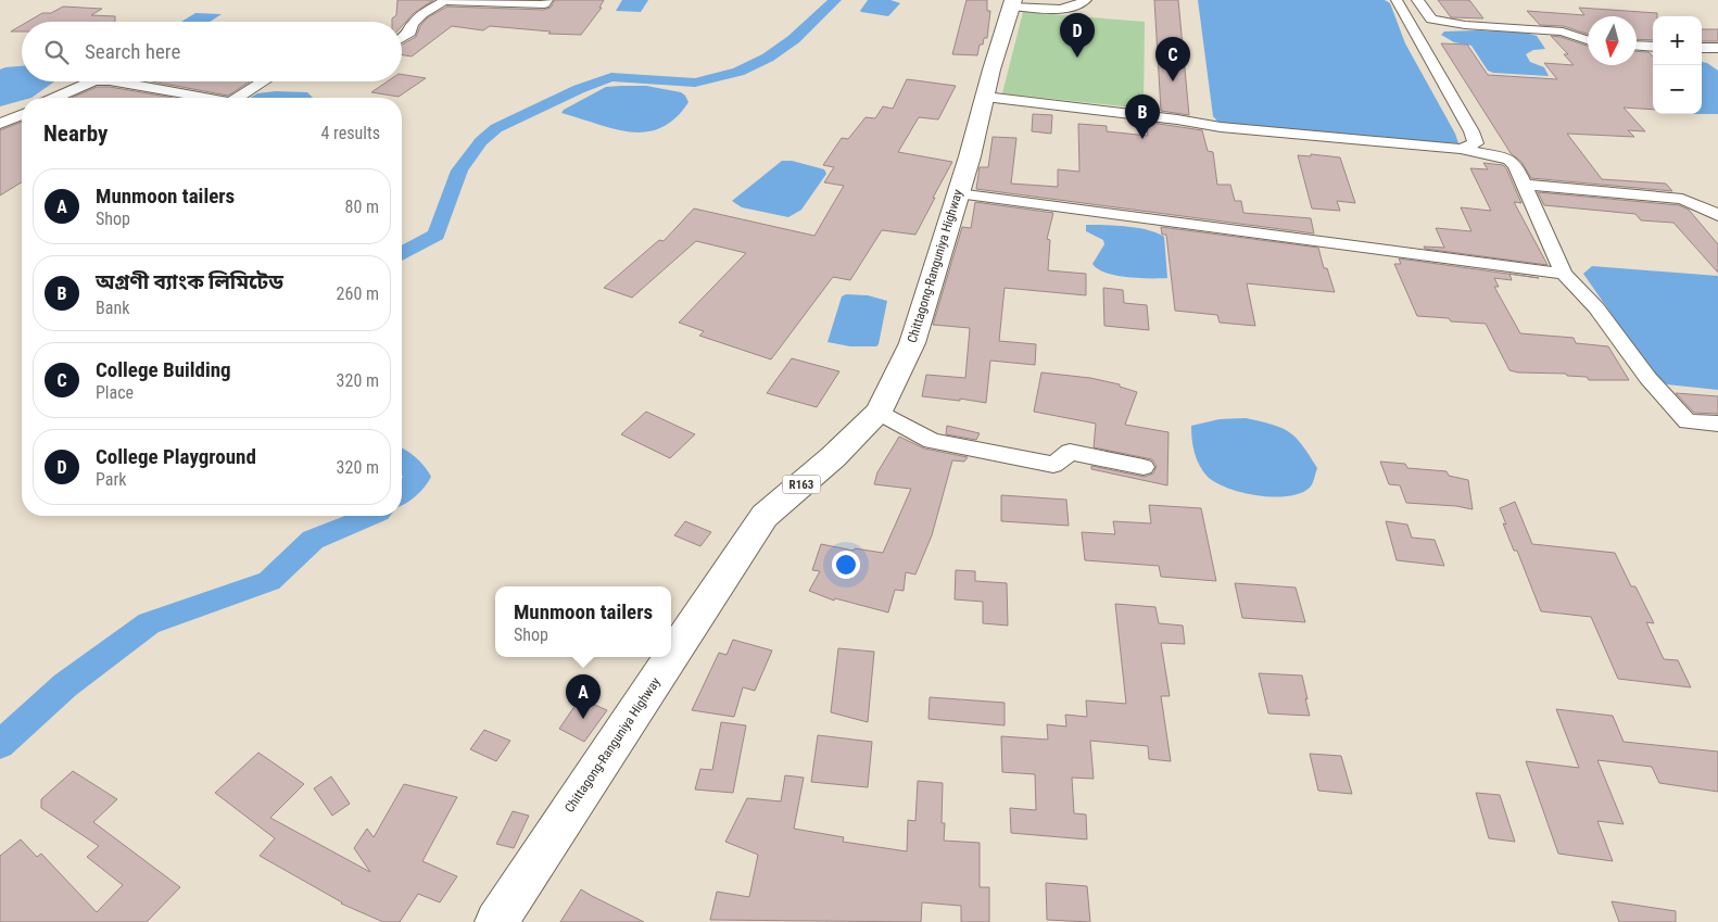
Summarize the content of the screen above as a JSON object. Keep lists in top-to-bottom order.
{
  "streets": {
    "main road": ["Chittagong-Ranguniya Highway", "R163"]
  },
  "north": "bottom",
  "page": {
    "pins": [
      "D",
      "C",
      "B",
      "A"
    ],
    "map_buttons": ["+", "−"],
    "search": "Search here",
    "heading": ["Nearby", "4 results"],
    "list": [
      {
        "mark": "A",
        "name": "Munmoon tailers",
        "note": "Shop",
        "value": "80 m"
      },
      {
        "mark": "B",
        "name": "অগ্রণী ব্যাংক লিমিটেড",
        "note": "Bank",
        "value": "260 m"
      },
      {
        "mark": "C",
        "name": "College Building",
        "note": "Place",
        "value": "320 m"
      },
      {
        "mark": "D",
        "name": "College Playground",
        "note": "Park",
        "value": "320 m"
      }
    ],
    "popup": ["Munmoon tailers", "Shop"]
  }
}
